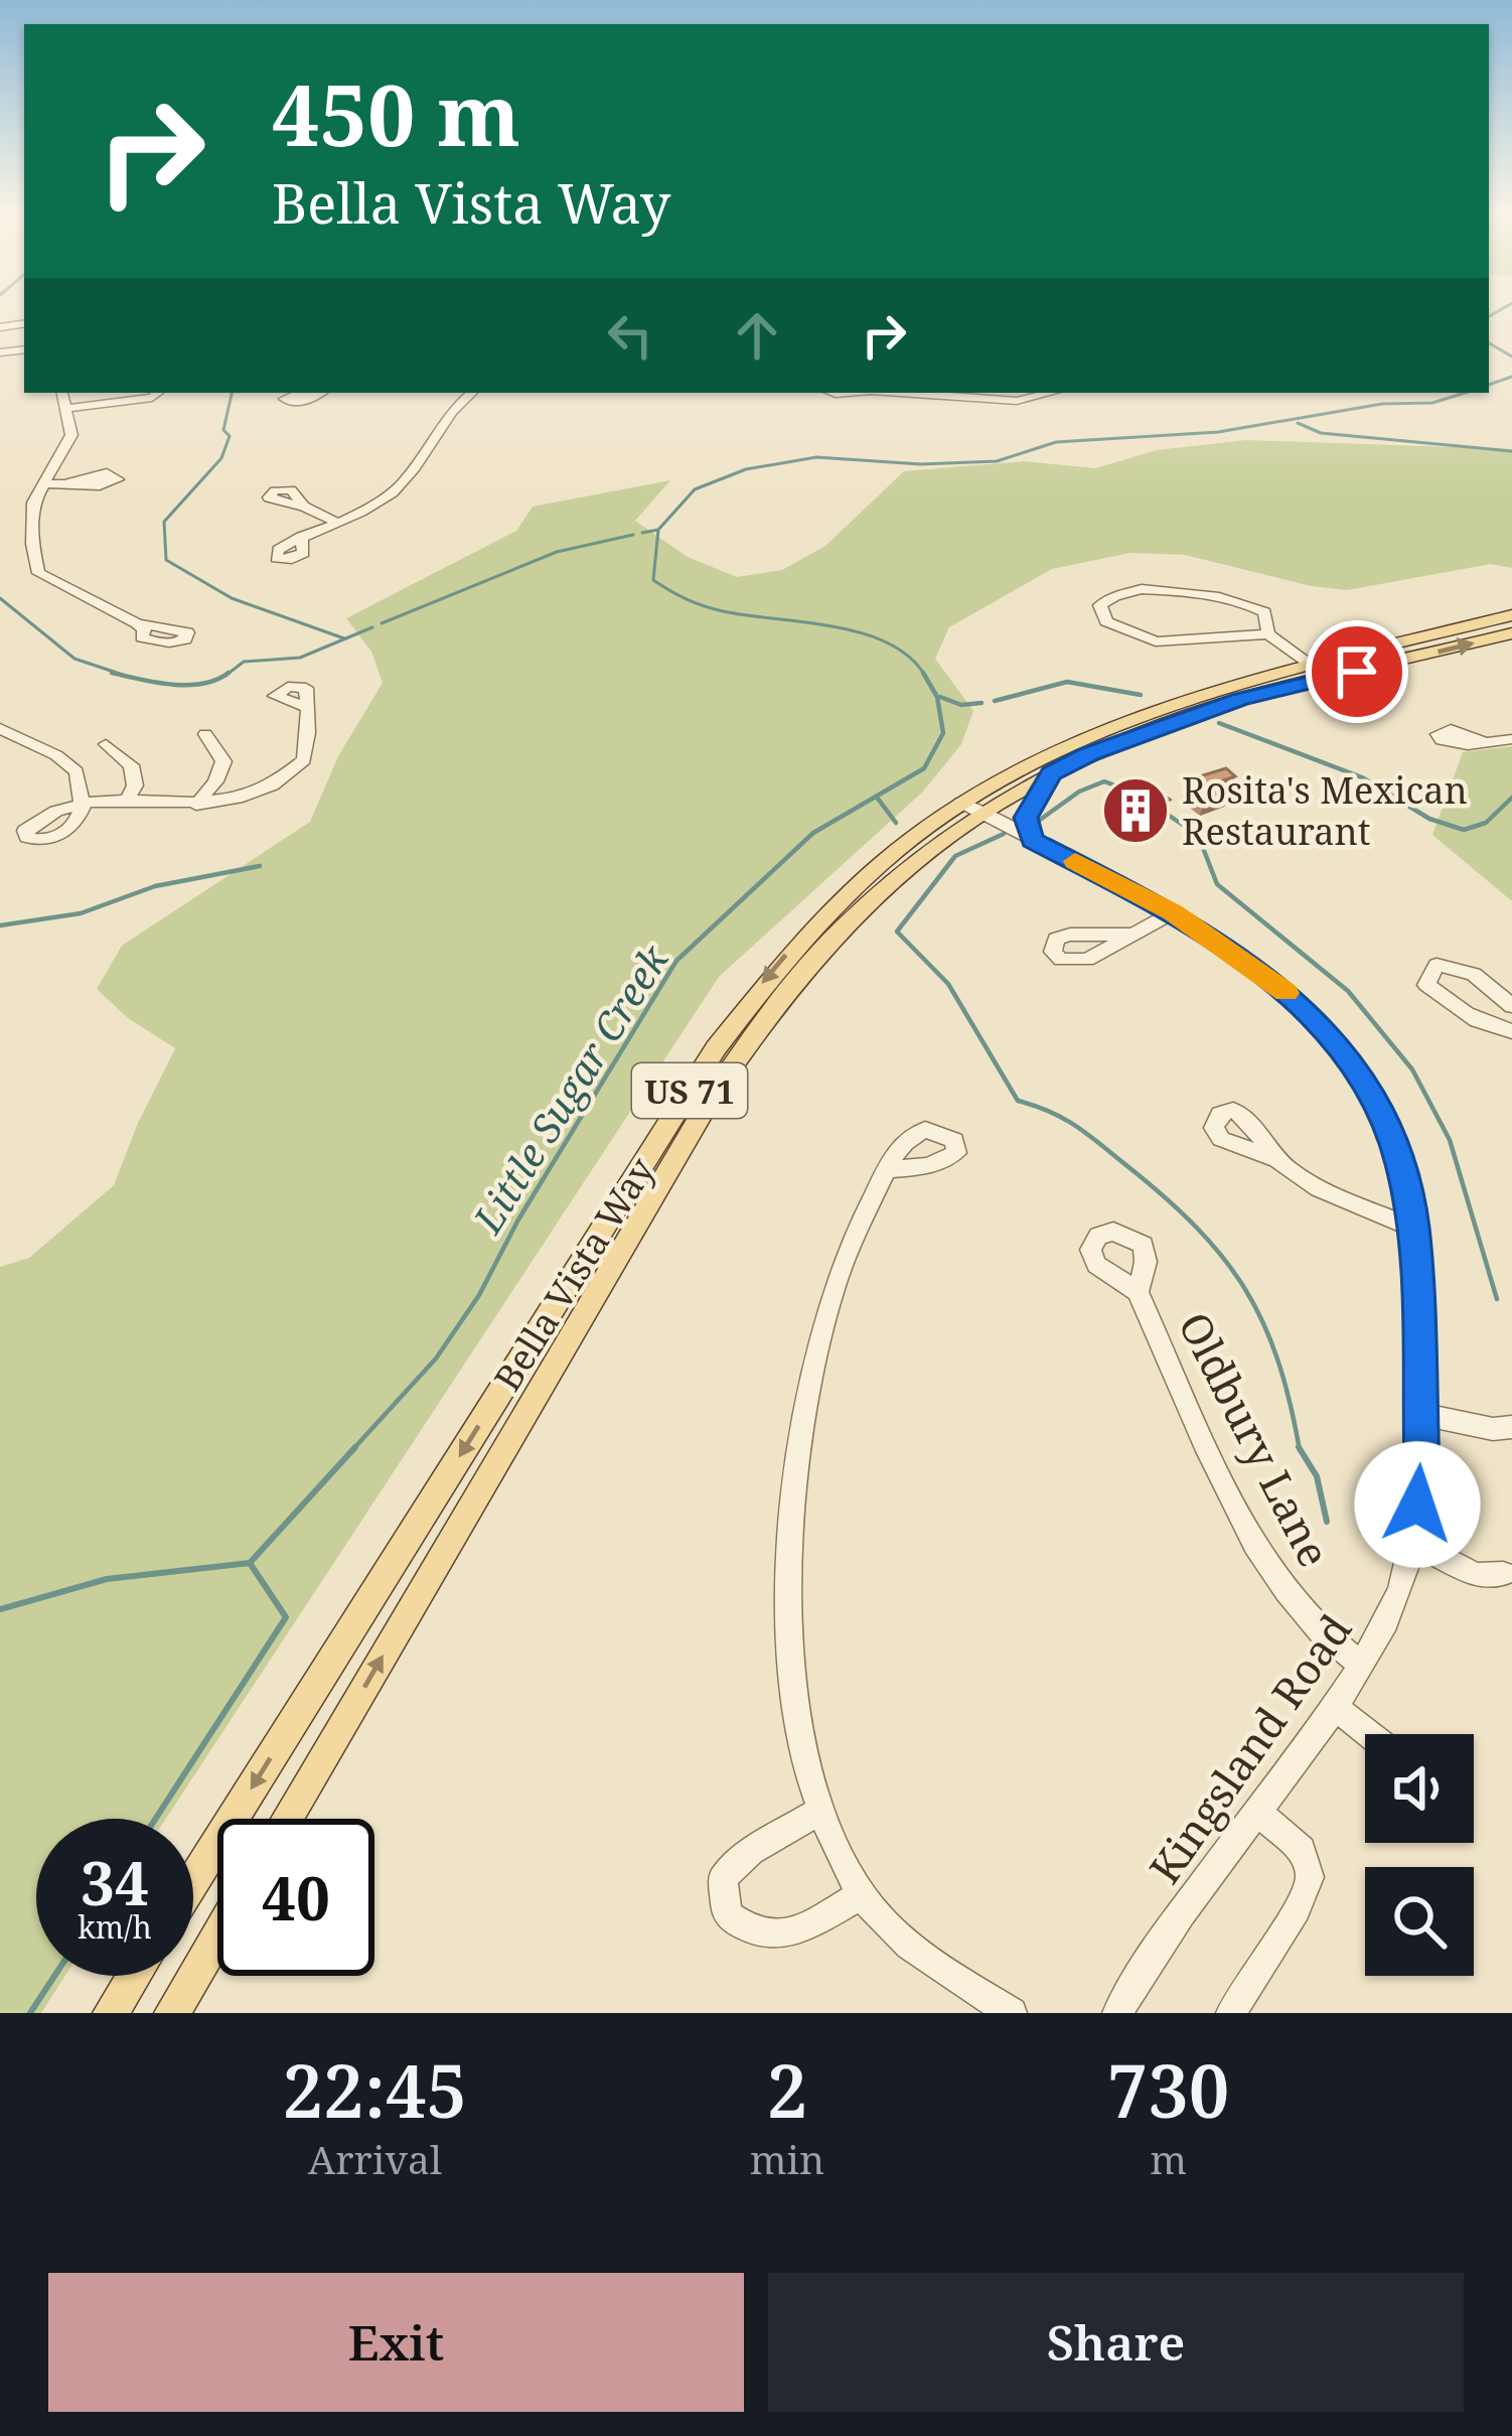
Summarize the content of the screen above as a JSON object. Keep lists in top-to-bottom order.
{
  "streets": {
    "main road": ["US 71", "Bella Vista Way"],
    "street": ["Oldbury Lane", "Kingsland Road"]
  },
  "crossings": [
    ["Bella Vista Way", "Kingsland Road"],
    ["Oldbury Lane", "Kingsland Road"]
  ],
  "water": ["Little Sugar Creek"],
  "places": {
    "building": ["Rosita's Mexican Restaurant"]
  },
  "page": {
    "turn": ["450 m", "Bella Vista Way"],
    "speed": "34 km/h",
    "limit": "40",
    "eta": [
      "22:45",
      "Arrival",
      "2",
      "min",
      "730",
      "m"
    ],
    "buttons": ["Exit", "Share"]
  }
}
